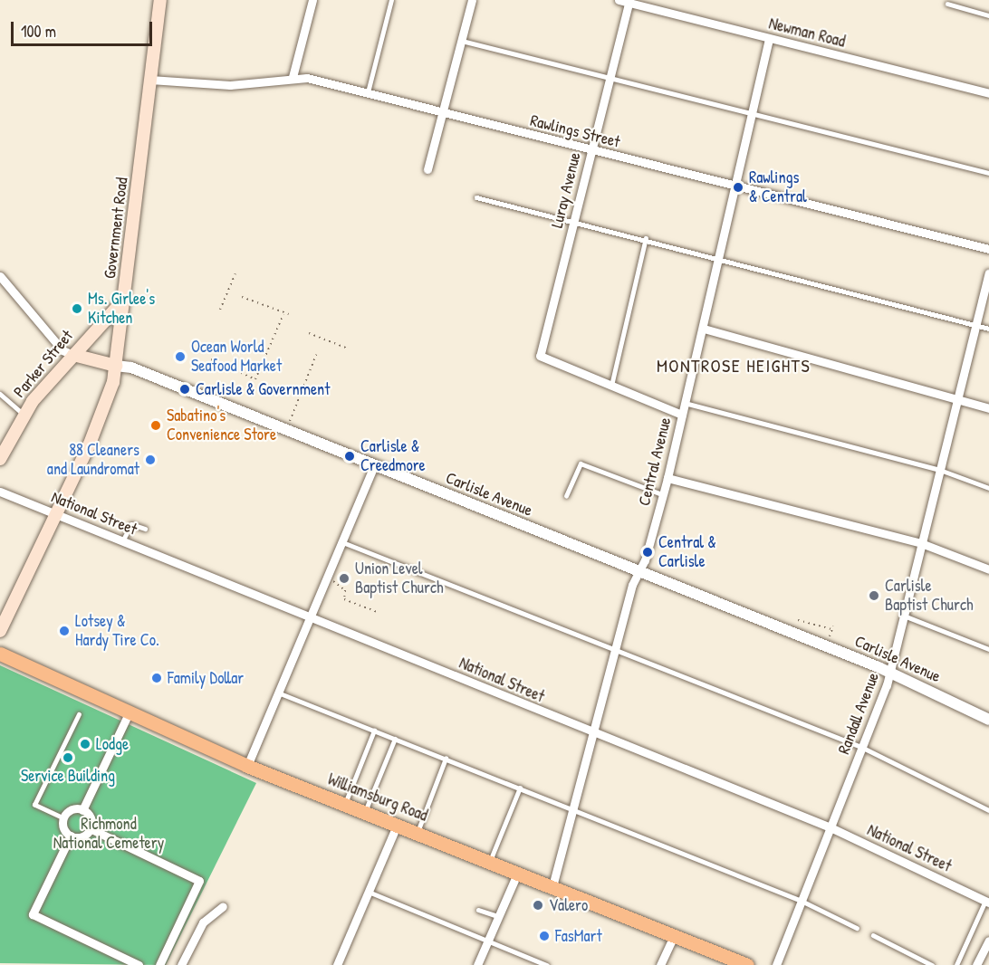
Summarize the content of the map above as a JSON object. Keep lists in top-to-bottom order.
{
  "streets": {
    "main road": [
      "Government Road",
      "Parker Street",
      "Carlisle Avenue",
      "Williamsburg Road"
    ],
    "street": [
      "Newman Road",
      "Rawlings Street",
      "Luray Avenue",
      "Central Avenue",
      "National Street",
      "Randall Avenue"
    ]
  },
  "crossings": [
    ["Newman Road", "Luray Avenue"],
    ["Newman Road", "Central Avenue"],
    ["Rawlings Street", "Luray Avenue"],
    ["Rawlings Street", "Government Road"],
    ["Rawlings Street", "Central Avenue"],
    ["Government Road", "Parker Street"],
    ["Government Road", "Carlisle Avenue"],
    ["Government Road", "National Street"],
    ["Parker Street", "Carlisle Avenue"],
    ["Central Avenue", "Carlisle Avenue"],
    ["Central Avenue", "National Street"],
    ["Central Avenue", "Williamsburg Road"],
    ["Carlisle Avenue", "Randall Avenue"],
    ["National Street", "Randall Avenue"]
  ],
  "districts": ["MONTROSE HEIGHTS"],
  "parks": ["Richmond National Cemetery"],
  "places": [
    "Rawlings & Central",
    "Ms. Girlee's Kitchen",
    "Ocean World Seafood Market",
    "Carlisle & Government",
    "Sabatino's Convenience Store",
    "Carlisle & Creedmore",
    "88 Cleaners and Laundromat",
    "Central & Carlisle",
    "Union Level Baptist Church",
    "Carlisle Baptist Church",
    "Lotsey & Hardy Tire Co.",
    "Family Dollar",
    "Lodge",
    "Service Building",
    "Valero",
    "FasMart"
  ],
  "scale_bar": "100 m"
}
